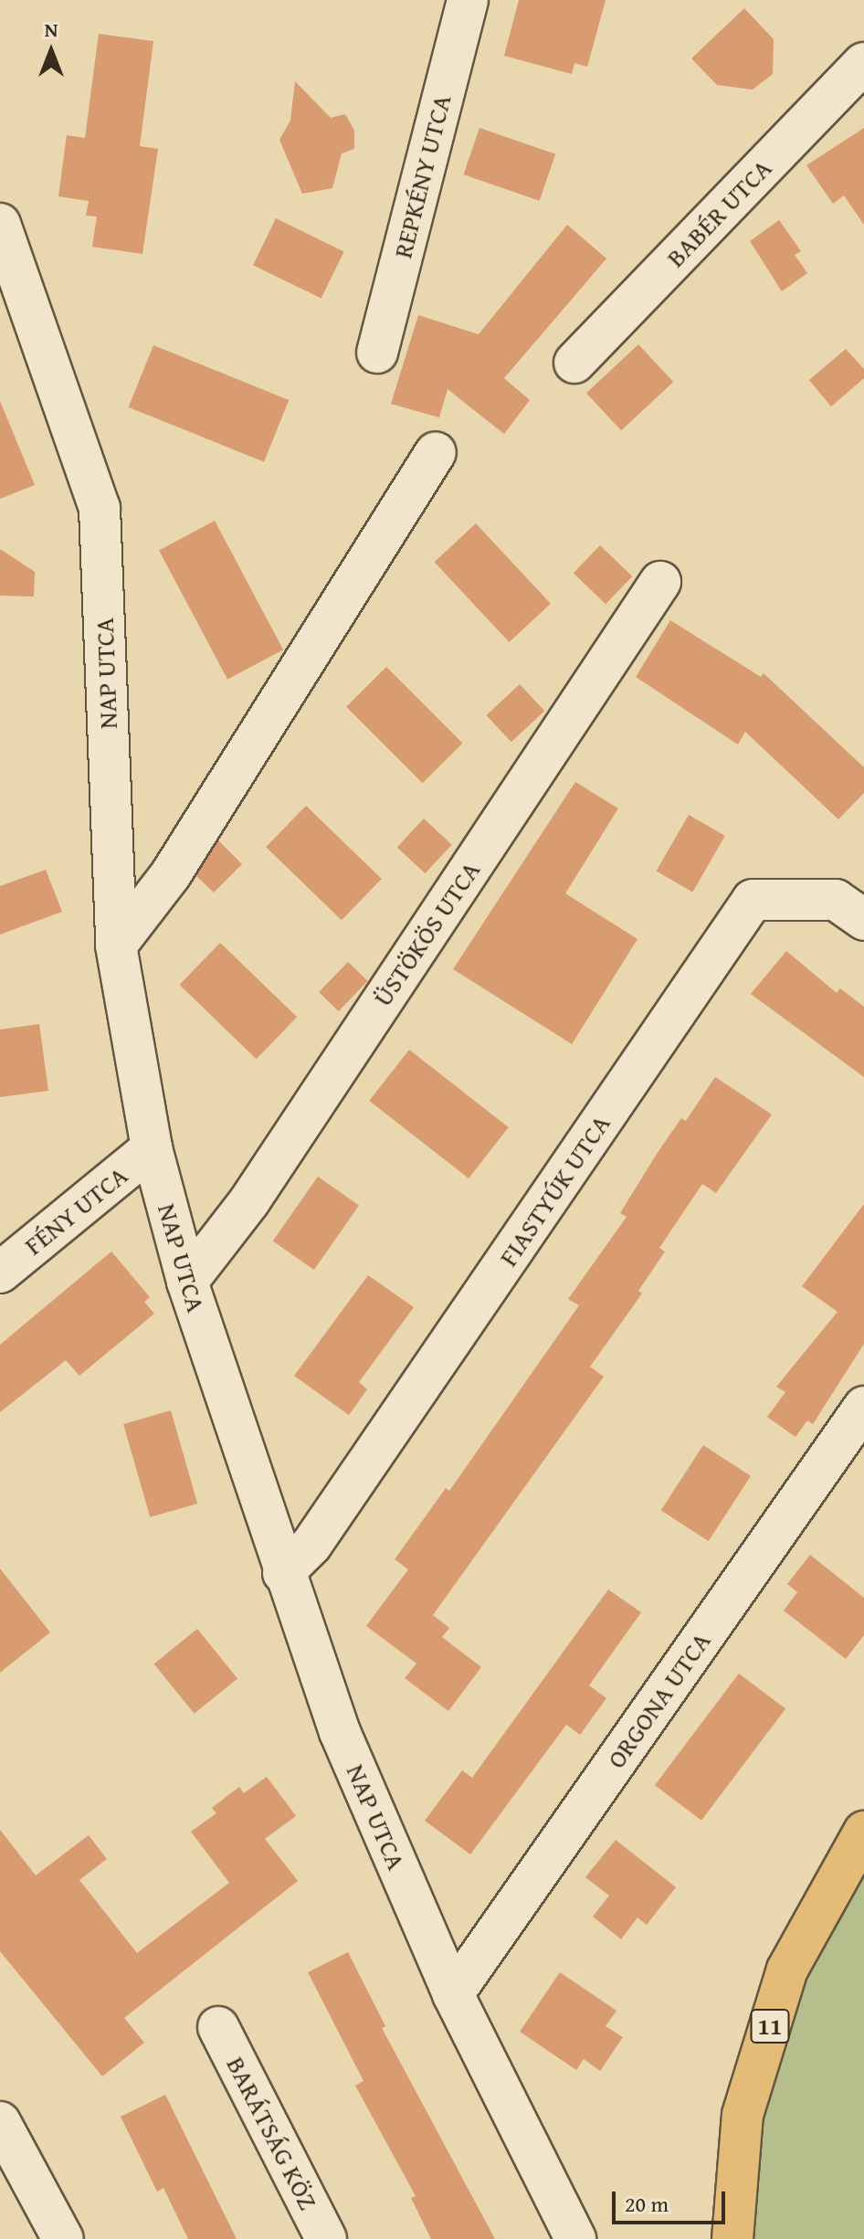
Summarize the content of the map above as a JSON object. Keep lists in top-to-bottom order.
{
  "streets": {
    "main road": ["11"],
    "street": [
      "REPKÉNY UTCA",
      "BABÉR UTCA",
      "NAP UTCA",
      "ÜSTÖKÖS UTCA",
      "FIASTYÚK UTCA",
      "FÉNY UTCA",
      "ORGONA UTCA",
      "BARÁTSÁG KÖZ"
    ]
  },
  "crossings": [
    ["NAP UTCA", "ÜSTÖKÖS UTCA"],
    ["NAP UTCA", "FIASTYÚK UTCA"],
    ["NAP UTCA", "FÉNY UTCA"],
    ["NAP UTCA", "ORGONA UTCA"]
  ],
  "scale_bar": "20 m",
  "north": "top"
}
